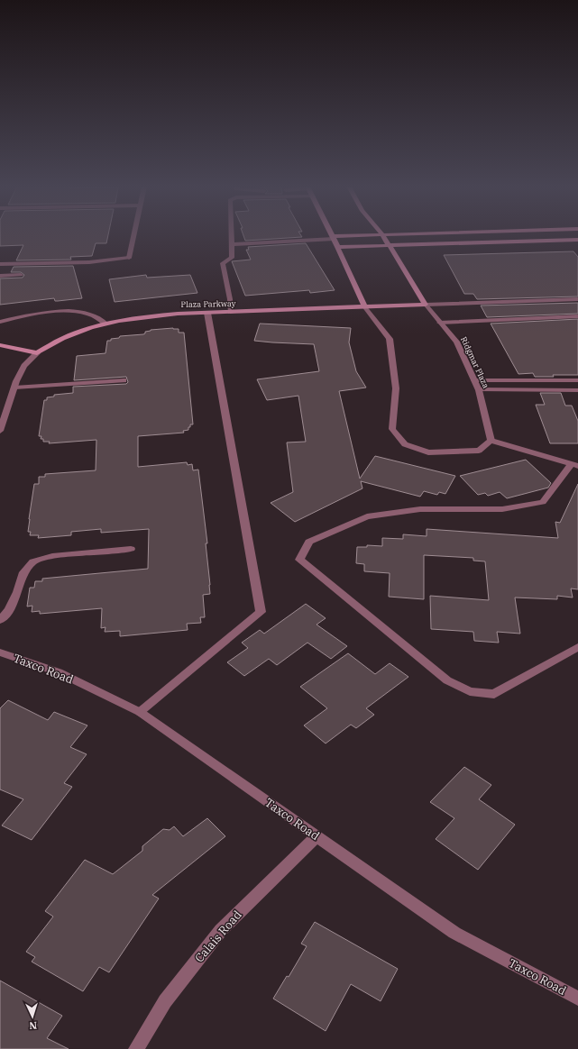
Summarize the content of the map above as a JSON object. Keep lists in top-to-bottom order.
{
  "streets": {
    "street": [
      "Plaza Parkway",
      "Ridgmar Plaza",
      "Taxco Road",
      "Calais Road"
    ]
  },
  "crossings": [
    ["Plaza Parkway", "Ridgmar Plaza"],
    ["Taxco Road", "Calais Road"]
  ],
  "north": "bottom"
}
